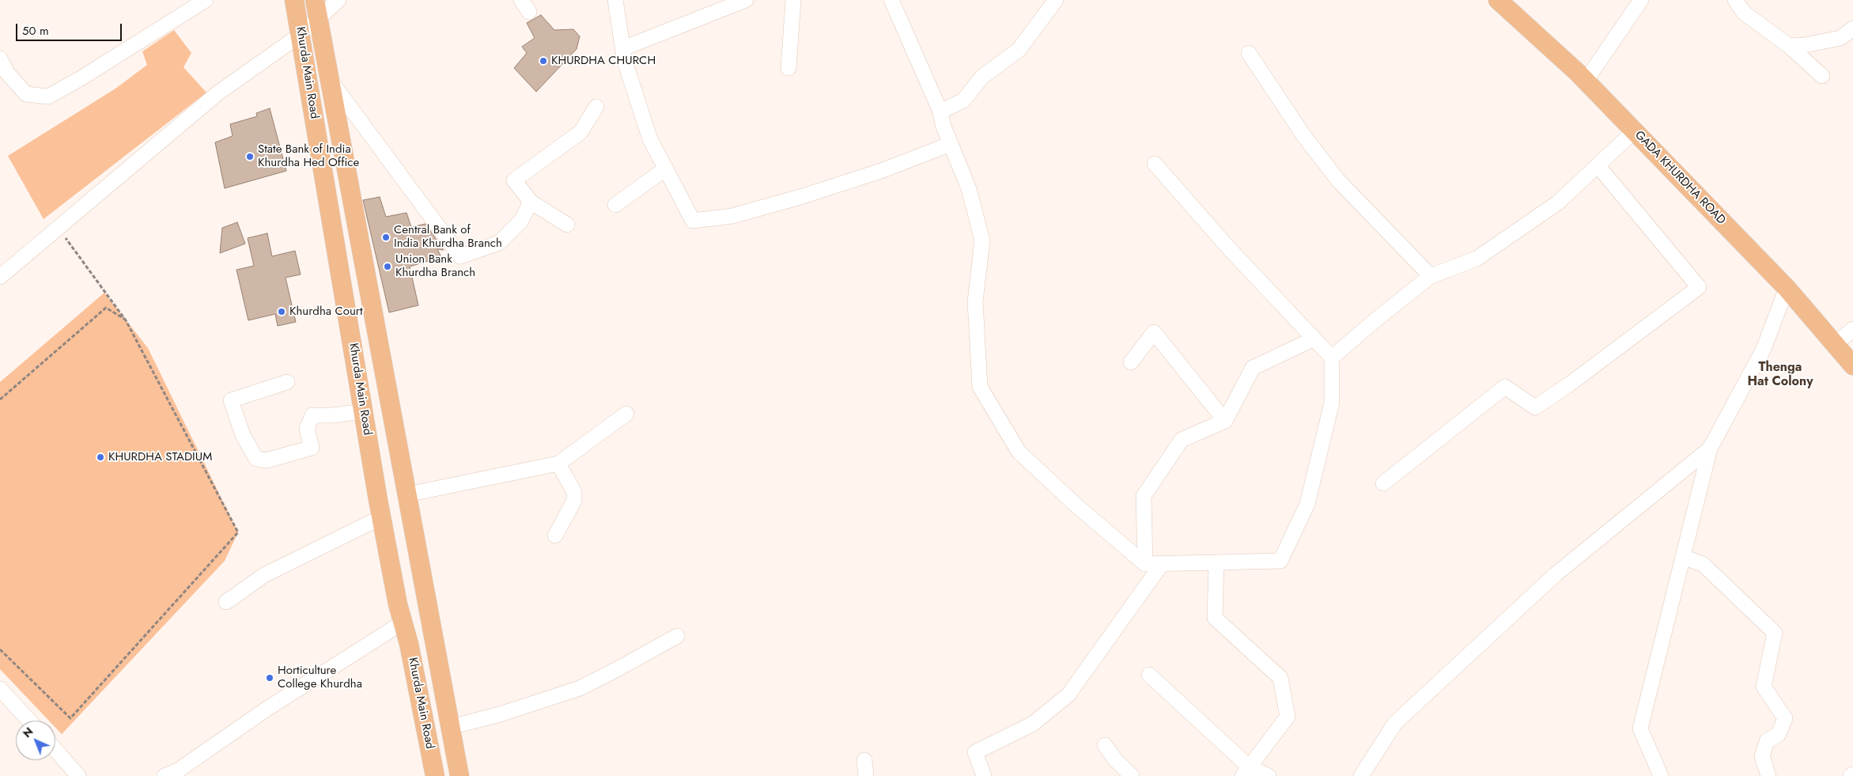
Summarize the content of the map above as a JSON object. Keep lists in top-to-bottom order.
{
  "streets": {
    "main road": ["Khurda Main Road", "GADA KHURDHA ROAD"]
  },
  "districts": ["Thenga Hat Colony"],
  "places": [
    "KHURDHA CHURCH",
    "State Bank of India Khurdha Hed Office",
    "Central Bank of India Khurdha Branch",
    "Union Bank Khurdha Branch",
    "Khurdha Court",
    "KHURDHA STADIUM",
    "Horticulture College Khurdha"
  ],
  "scale_bar": "50 m",
  "north": "top left"
}
